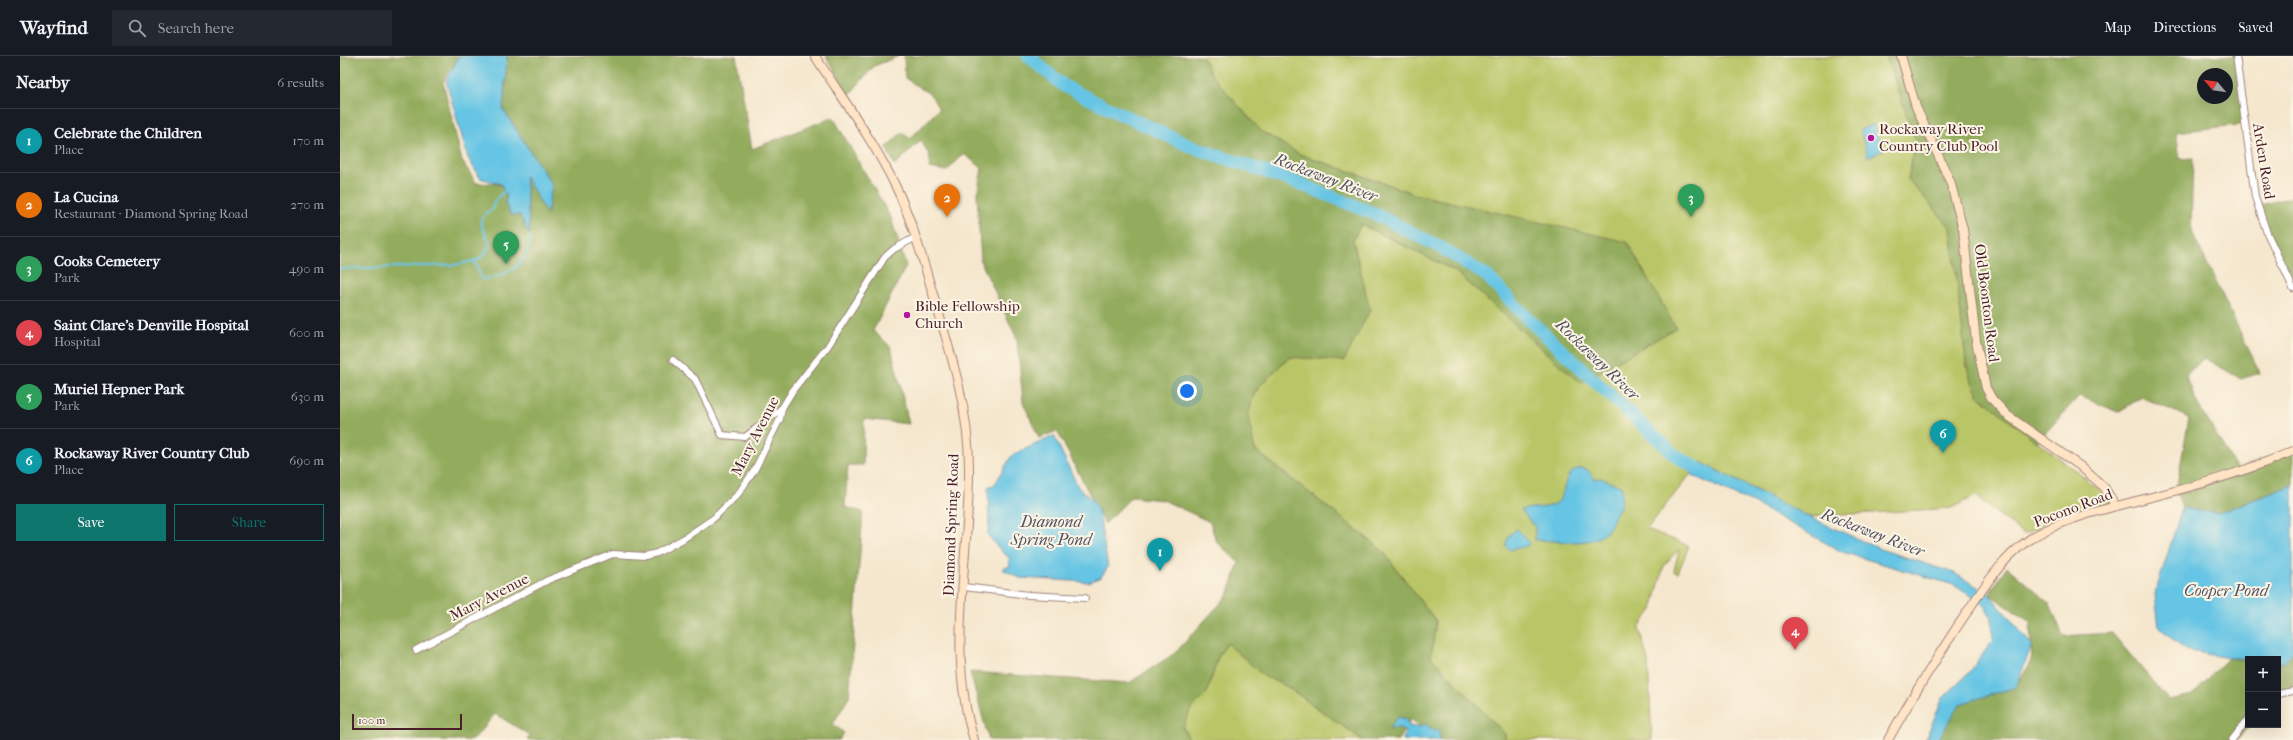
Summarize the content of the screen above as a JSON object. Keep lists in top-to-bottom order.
{
  "streets": {
    "street": [
      "Arden Road",
      "Old Boonton Road",
      "Mary Avenue",
      "Pocono Road",
      "Diamond Spring Road"
    ]
  },
  "crossings": [
    ["Old Boonton Road", "Pocono Road"],
    ["Mary Avenue", "Diamond Spring Road"]
  ],
  "water": ["Rockaway River", "Diamond Spring Pond", "Cooper Pond"],
  "places": ["Rockaway River Country Club Pool", "Bible Fellowship Church"],
  "scale_bar": "100 m",
  "north": "top left",
  "page": {
    "header": "Wayfind",
    "search": "Search here",
    "nav": ["Map", "Directions", "Saved"],
    "heading": ["Nearby", "6 results"],
    "list": [
      {
        "mark": "1",
        "name": "Celebrate the Children",
        "note": "Place",
        "value": "170 m"
      },
      {
        "mark": "2",
        "name": "La Cucina",
        "note": "Restaurant · Diamond Spring Road",
        "value": "270 m"
      },
      {
        "mark": "3",
        "name": "Cooks Cemetery",
        "note": "Park",
        "value": "490 m"
      },
      {
        "mark": "4",
        "name": "Saint Clare's Denville Hospital",
        "note": "Hospital",
        "value": "600 m"
      },
      {
        "mark": "5",
        "name": "Muriel Hepner Park",
        "note": "Park",
        "value": "630 m"
      },
      {
        "mark": "6",
        "name": "Rockaway River Country Club",
        "note": "Place",
        "value": "690 m"
      }
    ],
    "pins": [
      "2",
      "3",
      "5",
      "6",
      "1",
      "4"
    ],
    "buttons": ["Save", "Share"],
    "map_buttons": ["+", "−"],
    "scale": "100 m"
  }
}
